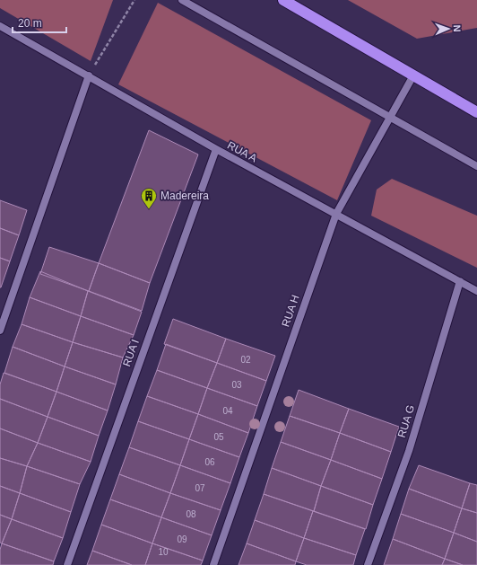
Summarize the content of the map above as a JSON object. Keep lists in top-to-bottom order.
{
  "streets": {
    "street": [
      "RUA A",
      "RUA H",
      "RUA I",
      "RUA G"
    ]
  },
  "crossings": [
    ["RUA A", "RUA H"],
    ["RUA A", "RUA I"],
    ["RUA A", "RUA G"]
  ],
  "places": {
    "building": ["Madereira"]
  },
  "house_numbers": [
    "02",
    "03",
    "04",
    "05",
    "06",
    "07",
    "08",
    "09",
    "10"
  ],
  "scale_bar": "20 m",
  "north": "right"
}
